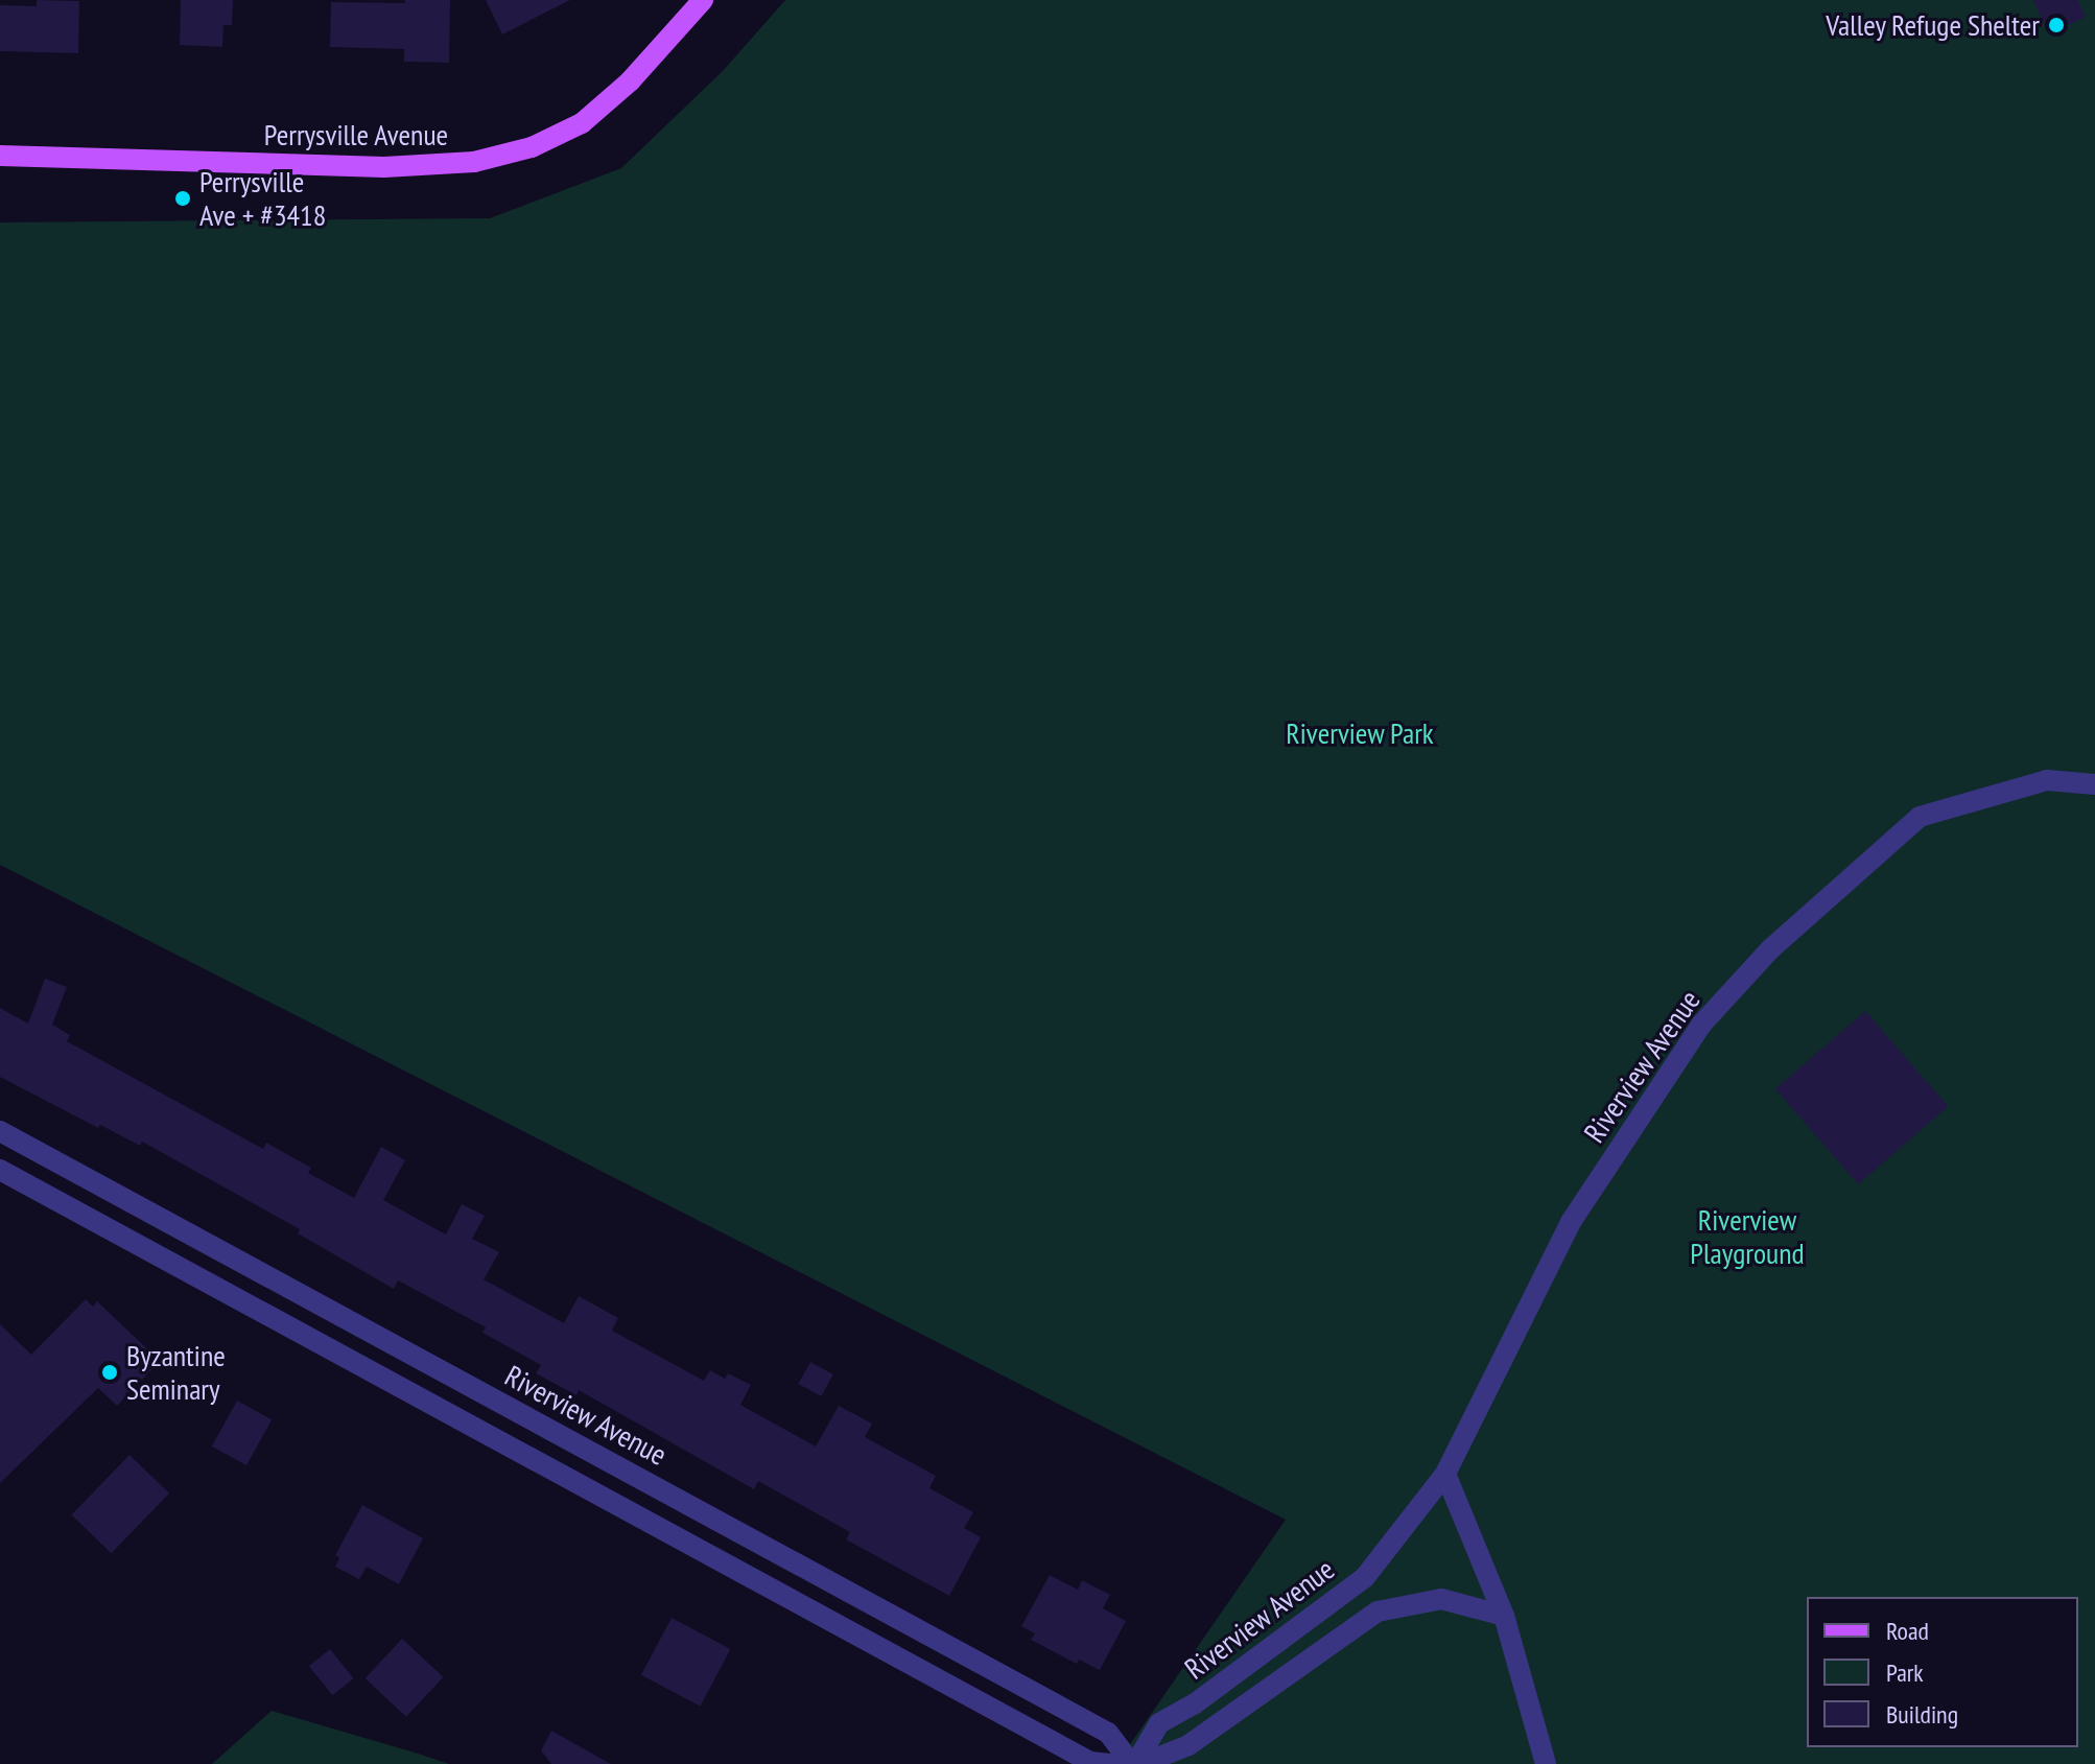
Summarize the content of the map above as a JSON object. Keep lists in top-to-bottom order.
{
  "streets": {
    "main road": ["Perrysville Avenue"],
    "street": ["Riverview Avenue"]
  },
  "parks": ["Riverview Park", "Riverview Playground"],
  "places": ["Valley Refuge Shelter", "Perrysville Ave + #3418", "Byzantine Seminary"],
  "legend": ["Road", "Park", "Building"]
}
